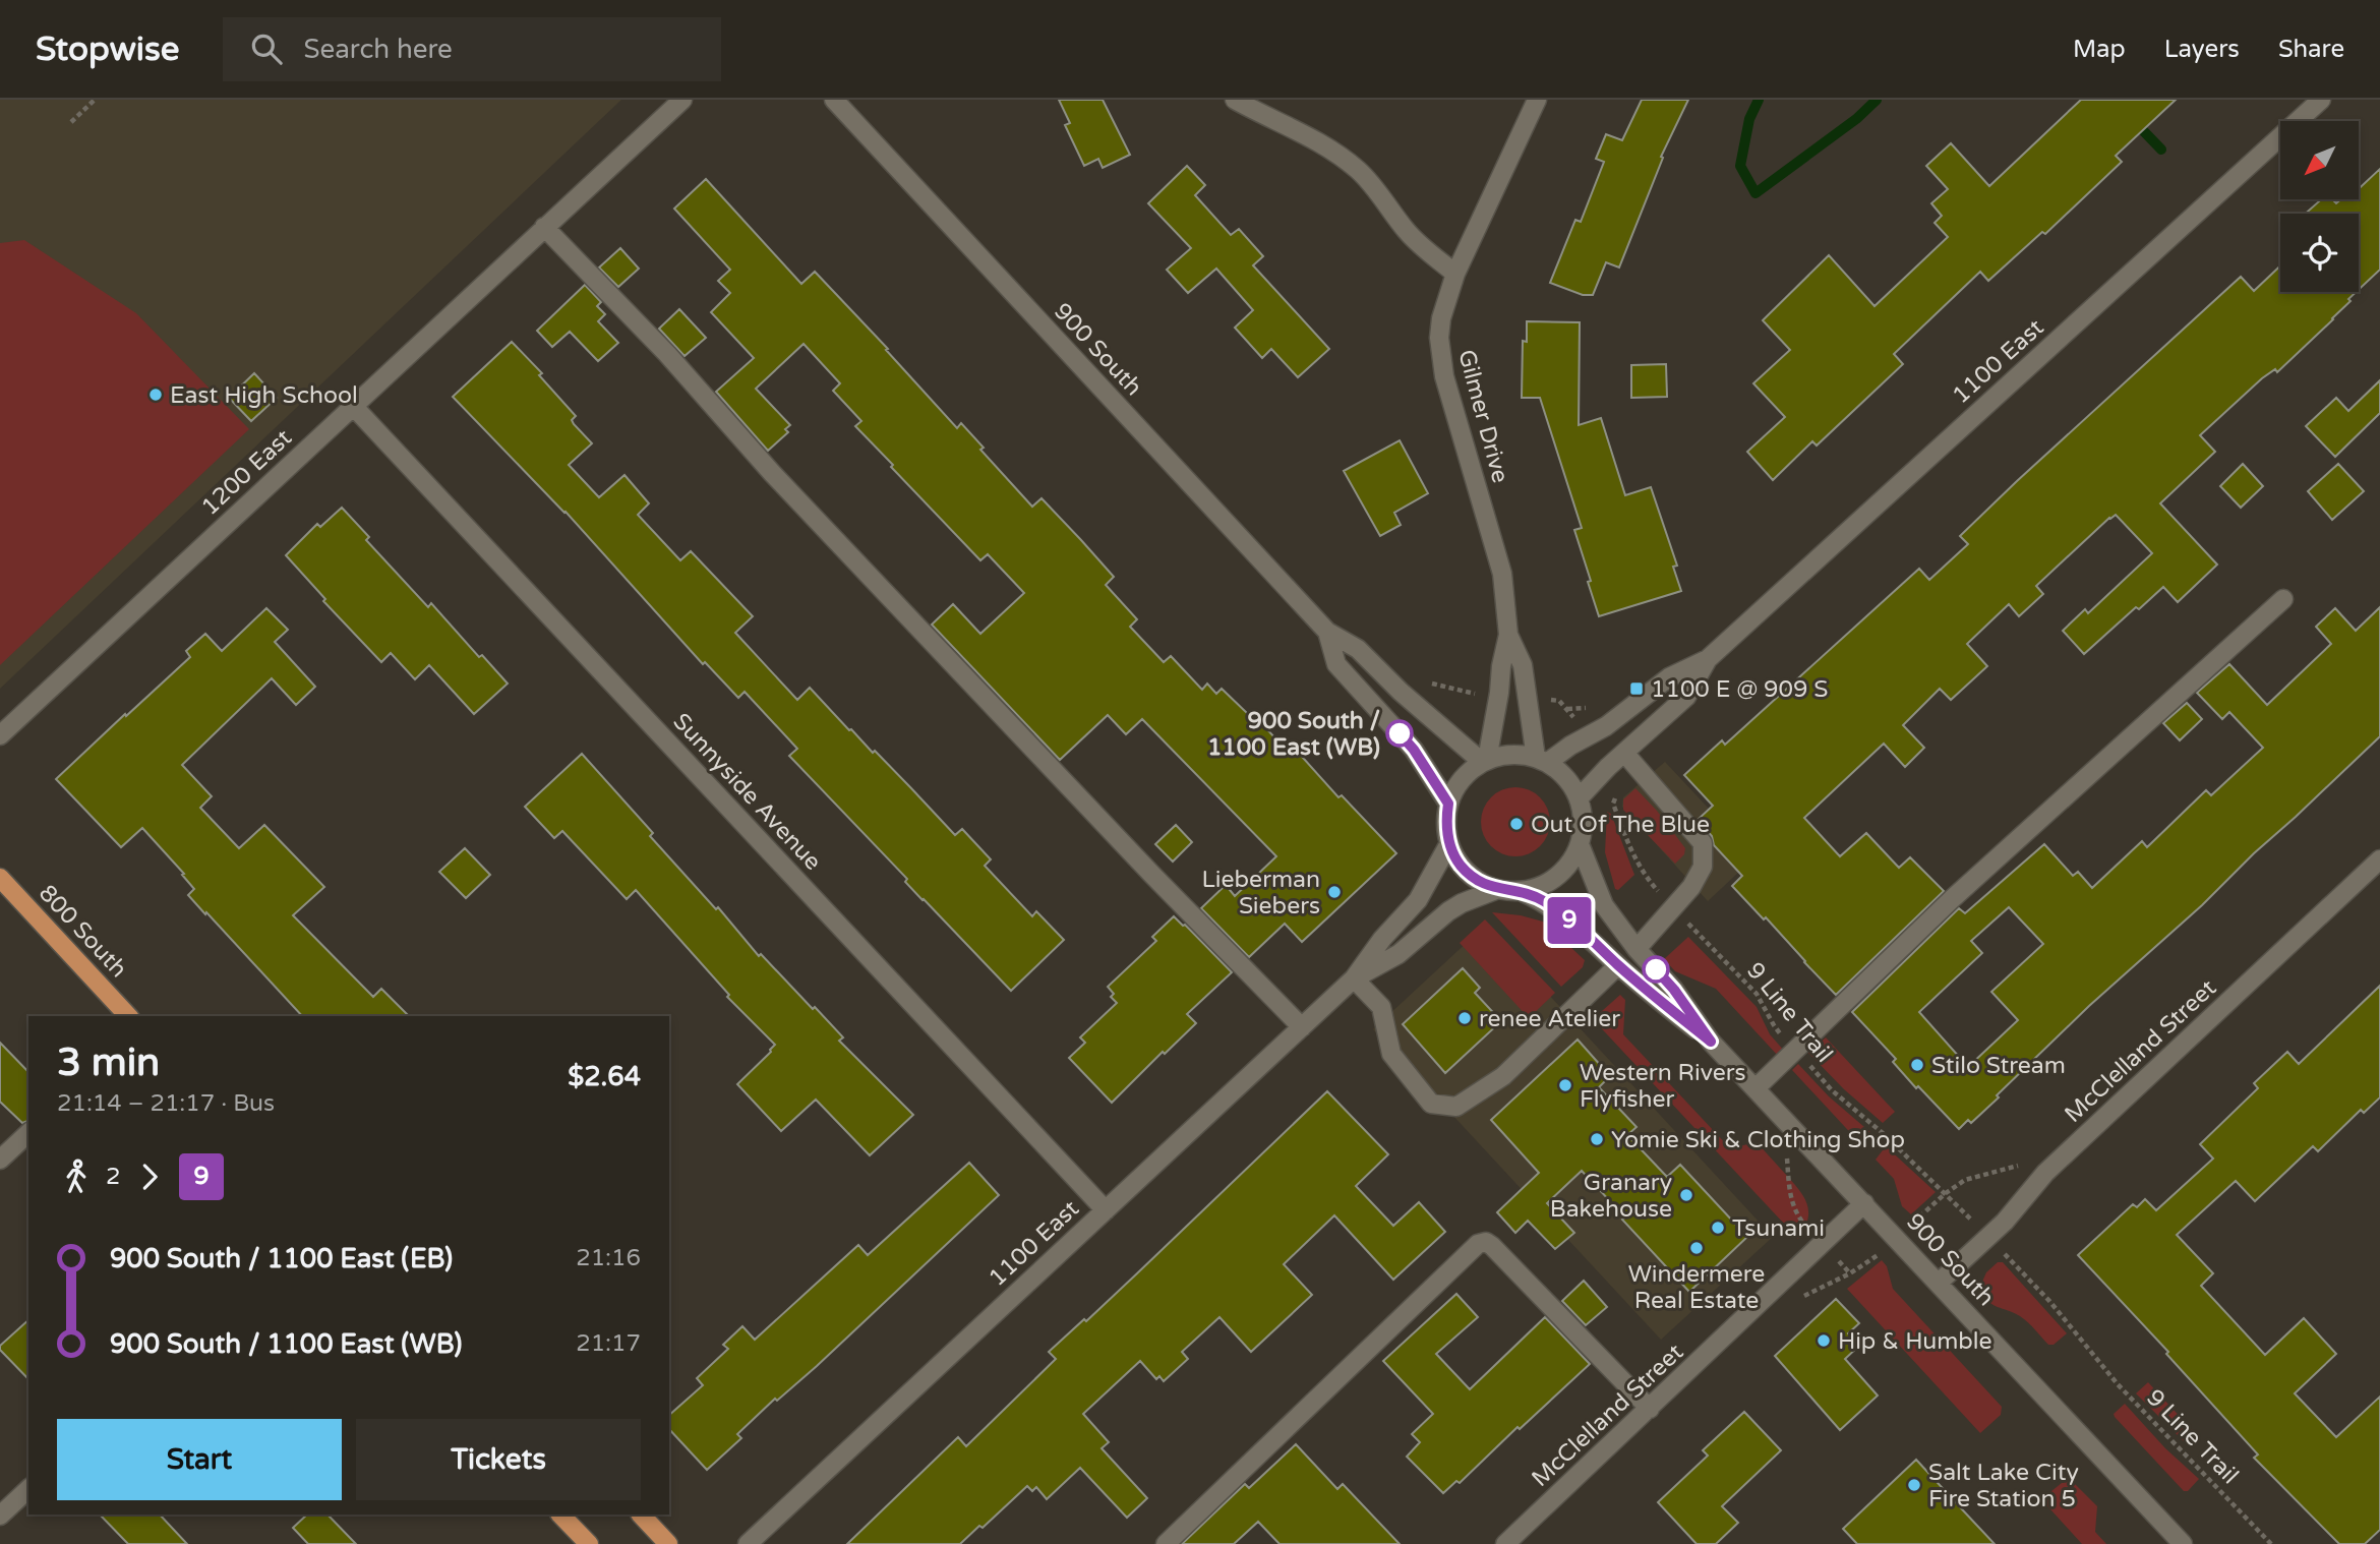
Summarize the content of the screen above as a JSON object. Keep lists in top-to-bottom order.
{
  "streets": {
    "main road": ["800 South"],
    "street": [
      "900 South",
      "1100 East",
      "Gilmer Drive",
      "1200 East",
      "Sunnyside Avenue",
      "McClelland Street"
    ],
    "path": ["9 Line Trail"]
  },
  "crossings": [
    ["900 South", "1100 East"],
    ["900 South", "Gilmer Drive"],
    ["900 South", "McClelland Street"],
    ["1100 East", "Gilmer Drive"],
    ["1100 East", "Sunnyside Avenue"],
    ["1200 East", "Sunnyside Avenue"]
  ],
  "places": {
    "other": [
      "East High School",
      "900 South / 1100 East (WB)",
      "Out Of The Blue",
      "Lieberman Siebers",
      "renee Atelier",
      "Stilo Stream",
      "Western Rivers Flyfisher",
      "Yomie Ski & Clothing Shop",
      "Granary Bakehouse",
      "Tsunami",
      "Windermere Real Estate",
      "Hip & Humble",
      "Salt Lake City Fire Station 5"
    ],
    "transit": ["1100 E @ 909 S"]
  },
  "lines": ["bus line 9"],
  "north": "bottom left",
  "page": {
    "header": "Stopwise",
    "search": "Search here",
    "nav": ["Map", "Layers", "Share"],
    "on_map": "9",
    "heading": ["3 min", "21:14 – 21:17 · Bus", "$2.64"],
    "legs": ["2", "9"],
    "list": [
      {
        "name": "900 South / 1100 East (EB)",
        "value": "21:16"
      },
      {
        "name": "900 South / 1100 East (WB)",
        "value": "21:17"
      }
    ],
    "buttons": ["Start", "Tickets"]
  }
}
